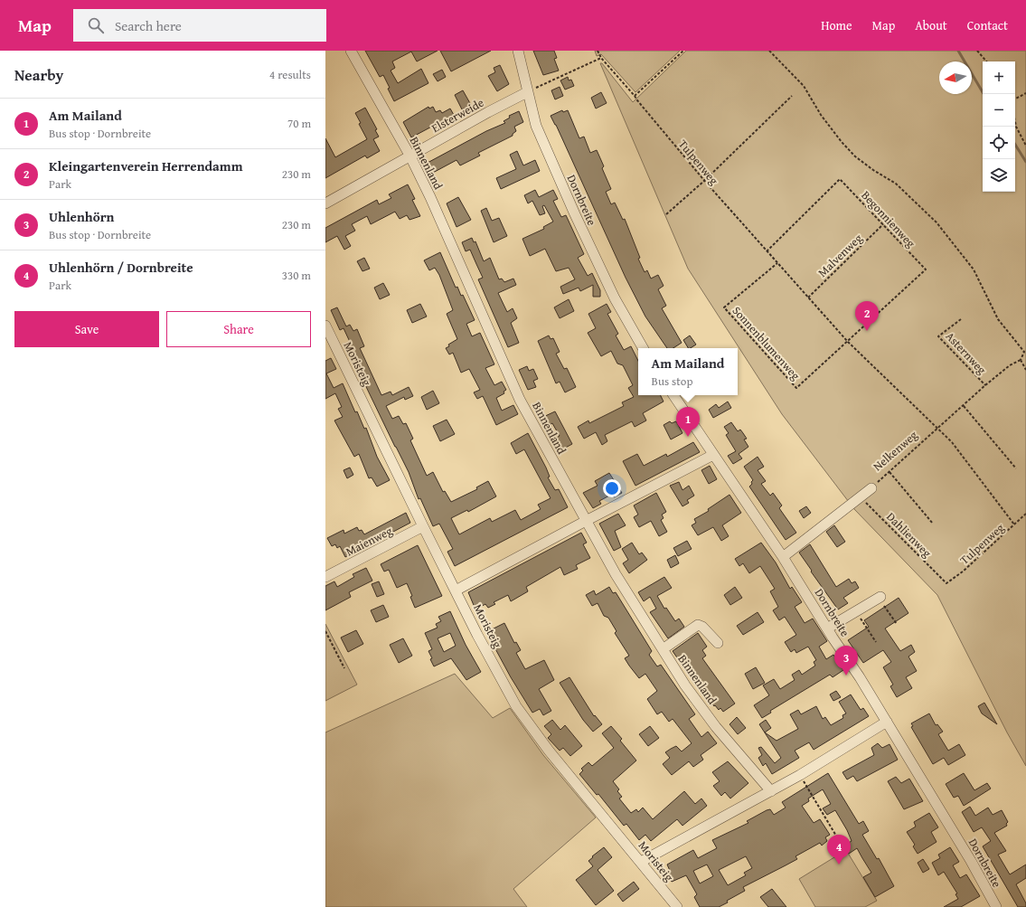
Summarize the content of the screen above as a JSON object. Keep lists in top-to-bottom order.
{
  "streets": {
    "street": [
      "Elsterweide",
      "Binnenland",
      "Dornbreite",
      "Moristeig",
      "Nelkenweg",
      "Maienweg"
    ],
    "path": [
      "Tulpenweg",
      "Begonnienweg",
      "Malvenweg",
      "Sonnenblumenweg",
      "Asternweg",
      "Dahlienweg"
    ]
  },
  "crossings": [
    ["Elsterweide", "Binnenland"],
    ["Elsterweide", "Dornbreite"],
    ["Tulpenweg", "Begonnienweg"],
    ["Tulpenweg", "Malvenweg"],
    ["Tulpenweg", "Sonnenblumenweg"],
    ["Tulpenweg", "Nelkenweg"],
    ["Tulpenweg", "Dahlienweg"],
    ["Dornbreite", "Nelkenweg"],
    ["Begonnienweg", "Malvenweg"],
    ["Begonnienweg", "Sonnenblumenweg"],
    ["Asternweg", "Nelkenweg"],
    ["Moristeig", "Maienweg"],
    ["Nelkenweg", "Dahlienweg"]
  ],
  "north": "left",
  "page": {
    "header": "Map",
    "search": "Search here",
    "nav": [
      "Home",
      "Map",
      "About",
      "Contact"
    ],
    "heading": ["Nearby", "4 results"],
    "map_buttons": ["+", "−"],
    "list": [
      {
        "mark": "1",
        "name": "Am Mailand",
        "note": "Bus stop · Dornbreite",
        "value": "70 m"
      },
      {
        "mark": "2",
        "name": "Kleingartenverein Herrendamm",
        "note": "Park",
        "value": "230 m"
      },
      {
        "mark": "3",
        "name": "Uhlenhörn",
        "note": "Bus stop · Dornbreite",
        "value": "230 m"
      },
      {
        "mark": "4",
        "name": "Uhlenhörn / Dornbreite",
        "note": "Park",
        "value": "330 m"
      }
    ],
    "buttons": ["Save", "Share"],
    "pins": [
      "2",
      "1",
      "3",
      "4"
    ],
    "popup": ["Am Mailand", "Bus stop"]
  }
}
